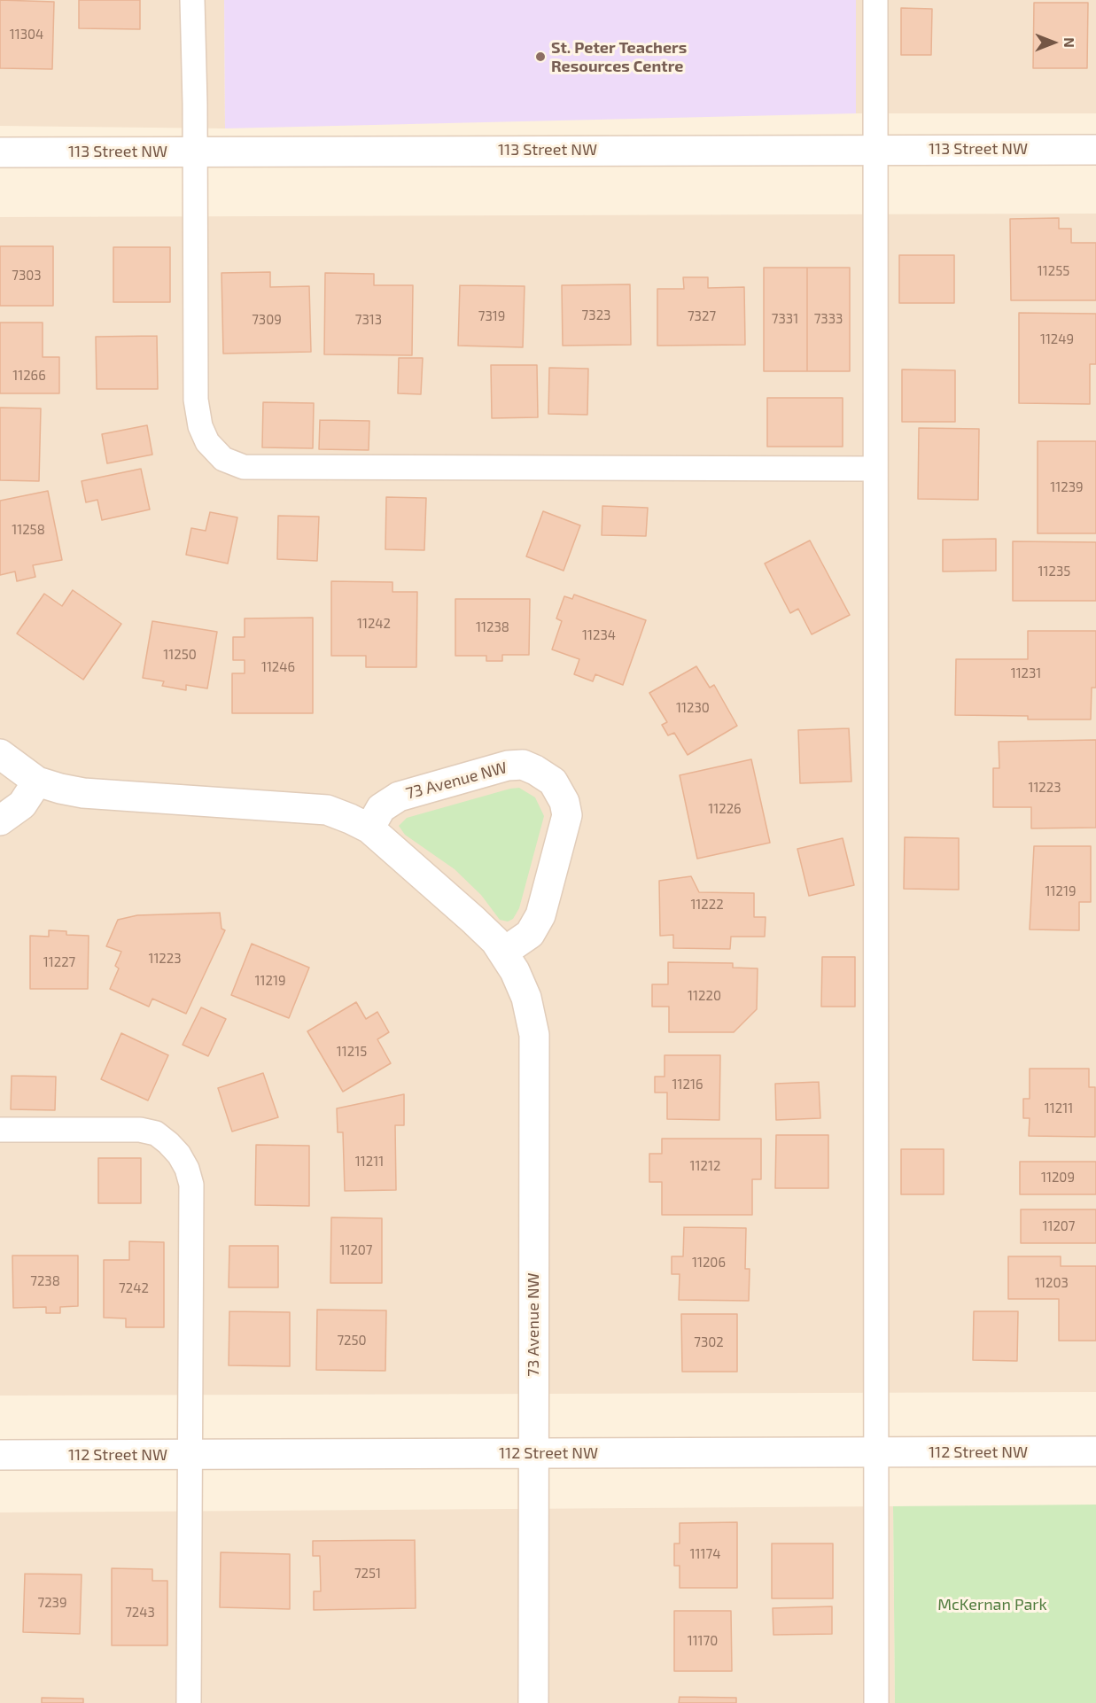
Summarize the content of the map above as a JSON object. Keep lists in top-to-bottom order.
{
  "streets": {
    "street": ["113 Street NW", "73 Avenue NW", "112 Street NW"]
  },
  "crossings": [
    ["73 Avenue NW", "112 Street NW"]
  ],
  "parks": ["McKernan Park"],
  "places": ["St. Peter Teachers Resources Centre"],
  "house_numbers": [
    "11304",
    "11255",
    "7303",
    "7323",
    "7319",
    "7327",
    "7331",
    "7333",
    "7309",
    "7313",
    "11249",
    "11266",
    "11239",
    "11258",
    "11235",
    "11242",
    "11238",
    "11234",
    "11250",
    "11246",
    "11231",
    "11230",
    "11223",
    "11226",
    "11219",
    "11222",
    "11223",
    "11227",
    "11219",
    "11220",
    "11215",
    "11216",
    "11211",
    "11211",
    "11212",
    "11209",
    "11207",
    "11207",
    "11206",
    "7238",
    "11203",
    "7242",
    "7250",
    "7302",
    "11174",
    "7251",
    "7239",
    "7243",
    "11170"
  ],
  "north": "right"
}
